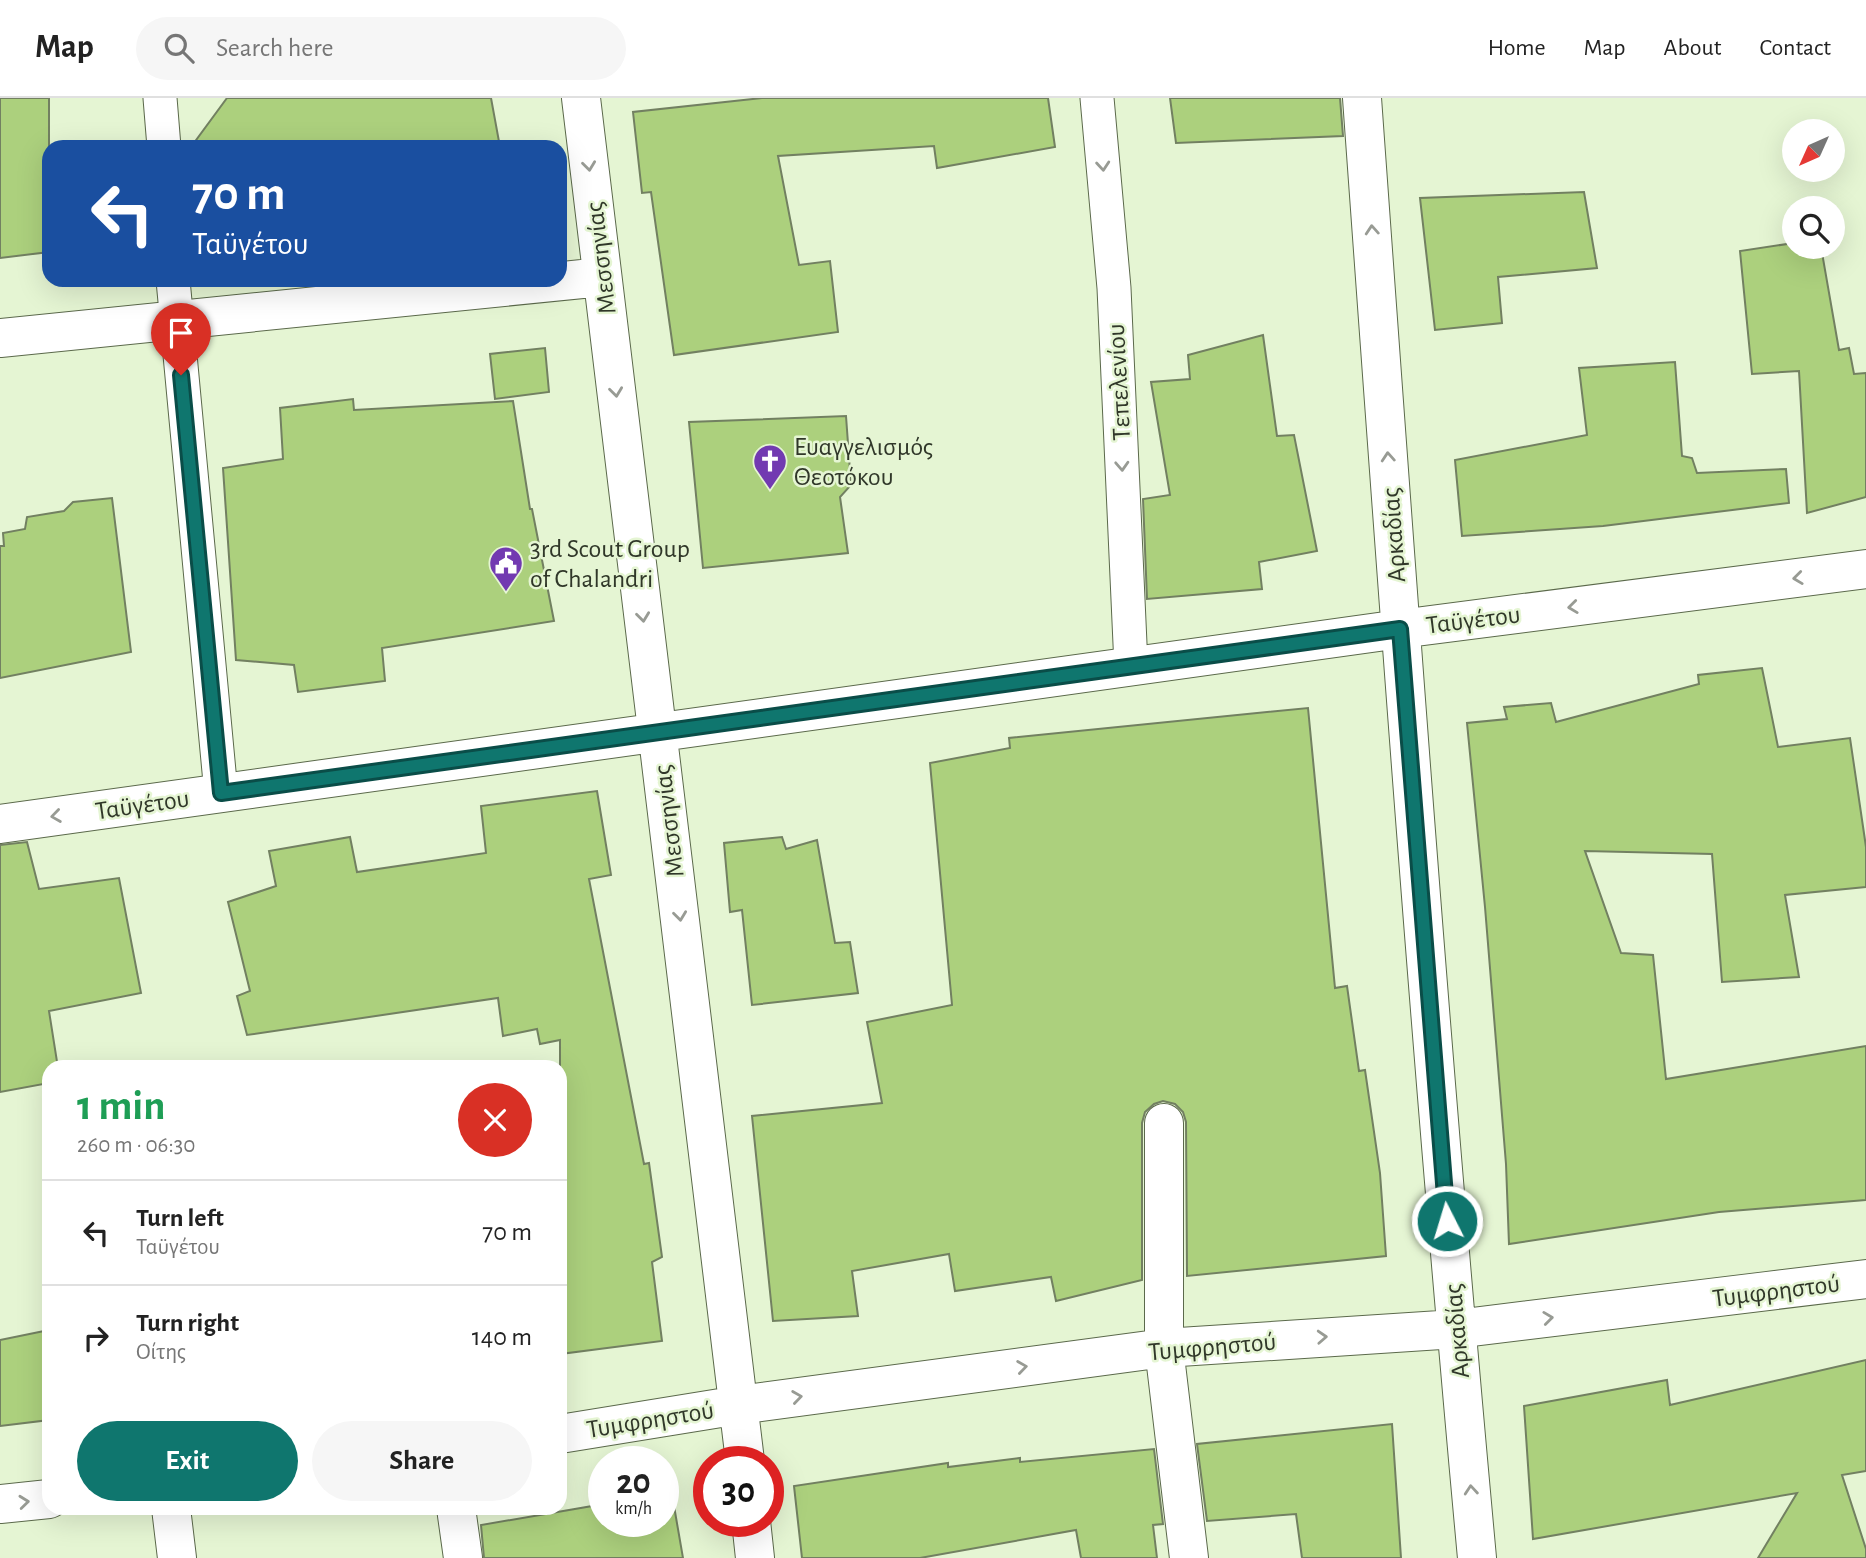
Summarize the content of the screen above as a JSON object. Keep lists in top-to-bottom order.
{
  "streets": {
    "street": [
      "Μεσσηνίας",
      "Αρκαδίας",
      "Ταϋγέτου",
      "Τυμφρηστού"
    ],
    "lane": ["Τεπελενίου"]
  },
  "crossings": [
    ["Μεσσηνίας", "Ταϋγέτου"],
    ["Μεσσηνίας", "Τυμφρηστού"],
    ["Τεπελενίου", "Ταϋγέτου"],
    ["Αρκαδίας", "Ταϋγέτου"],
    ["Αρκαδίας", "Τυμφρηστού"]
  ],
  "one_way": [
    "Μεσσηνίας",
    "Τεπελενίου",
    "Αρκαδίας",
    "Ταϋγέτου",
    "Τυμφρηστού"
  ],
  "places": {
    "church": ["Ευαγγελισμός Θεοτόκου"],
    "public building": ["3rd Scout Group of Chalandri"]
  },
  "north": "bottom left",
  "page": {
    "header": "Map",
    "search": "Search here",
    "nav": [
      "Home",
      "Map",
      "About",
      "Contact"
    ],
    "turn": ["70 m", "Ταϋγέτου"],
    "heading": ["1 min", "260 m · 06:30"],
    "list": [
      {
        "name": "Turn left",
        "note": "Ταϋγέτου",
        "value": "70 m"
      },
      {
        "name": "Turn right",
        "note": "Οίτης",
        "value": "140 m"
      }
    ],
    "buttons": ["Exit", "Share"],
    "speed": "20 km/h",
    "limit": "30"
  }
}
